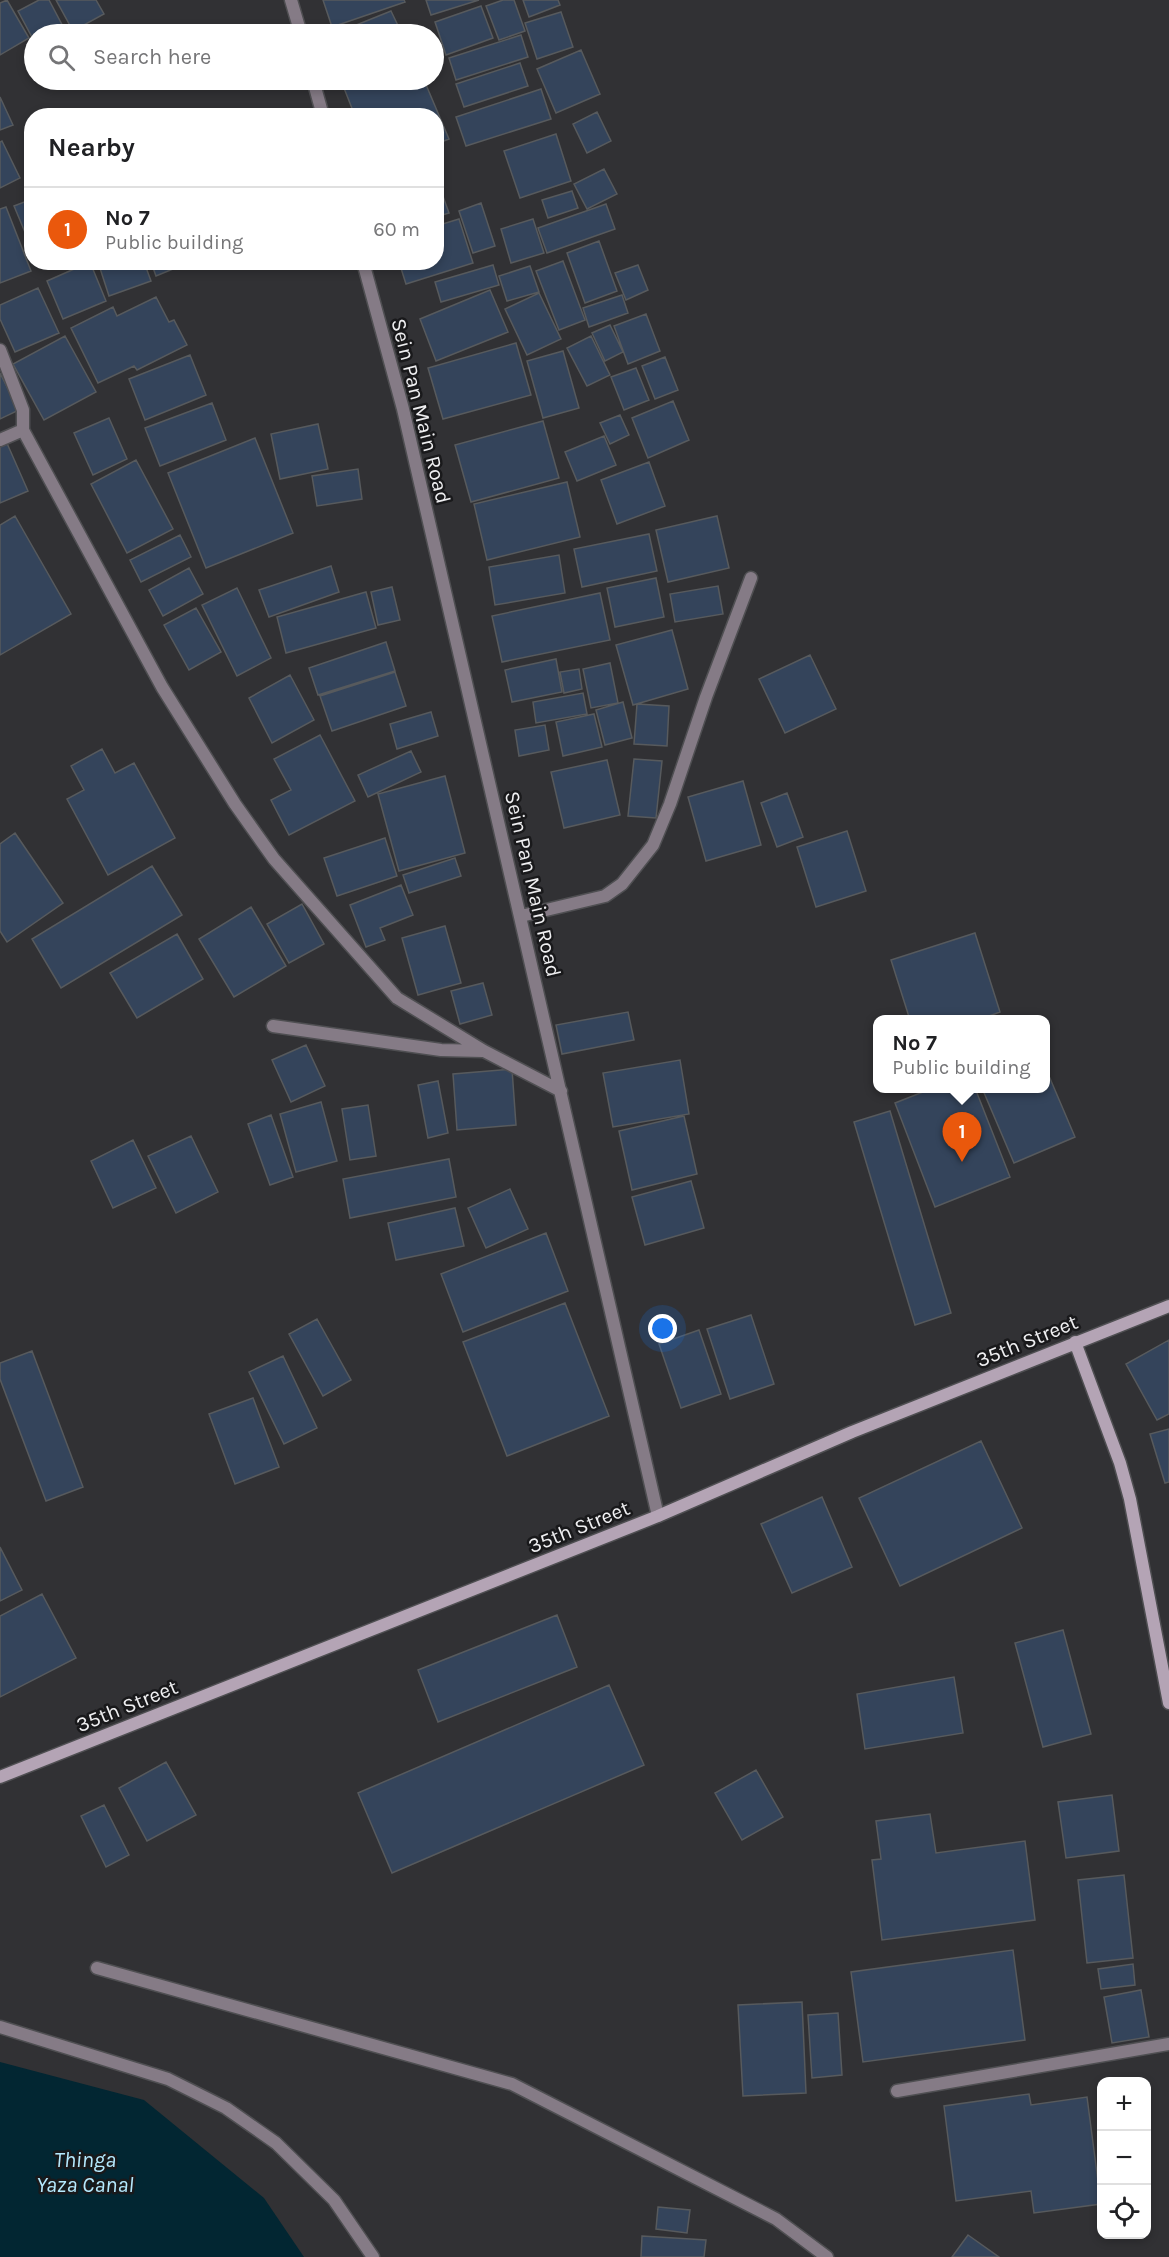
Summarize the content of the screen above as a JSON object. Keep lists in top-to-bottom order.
{
  "streets": {
    "main road": ["35th Street"],
    "street": ["Sein Pan Main Road"]
  },
  "crossings": [
    ["Sein Pan Main Road", "35th Street"]
  ],
  "water": ["Thinga Yaza Canal"],
  "page": {
    "search": "Search here",
    "heading": "Nearby",
    "list": [
      {
        "mark": "1",
        "name": "No 7",
        "note": "Public building",
        "value": "60 m"
      }
    ],
    "popup": ["No 7", "Public building"],
    "pins": "1",
    "map_buttons": ["+", "−"]
  }
}
